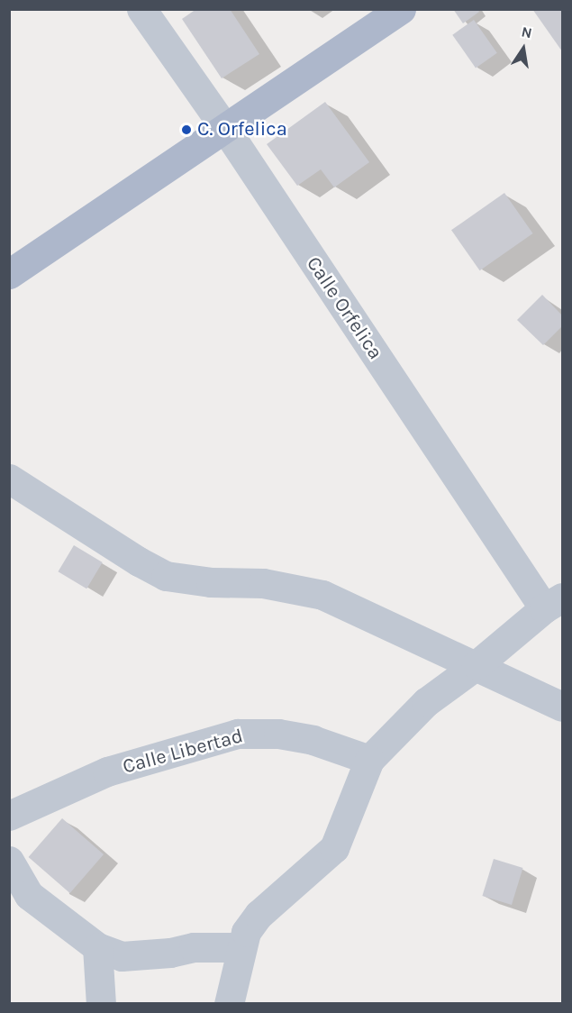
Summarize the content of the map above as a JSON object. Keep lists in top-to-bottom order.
{
  "streets": {
    "street": ["Calle Orfelica", "Calle Libertad"]
  },
  "places": ["C. Orfelica"],
  "north": "top"
}
